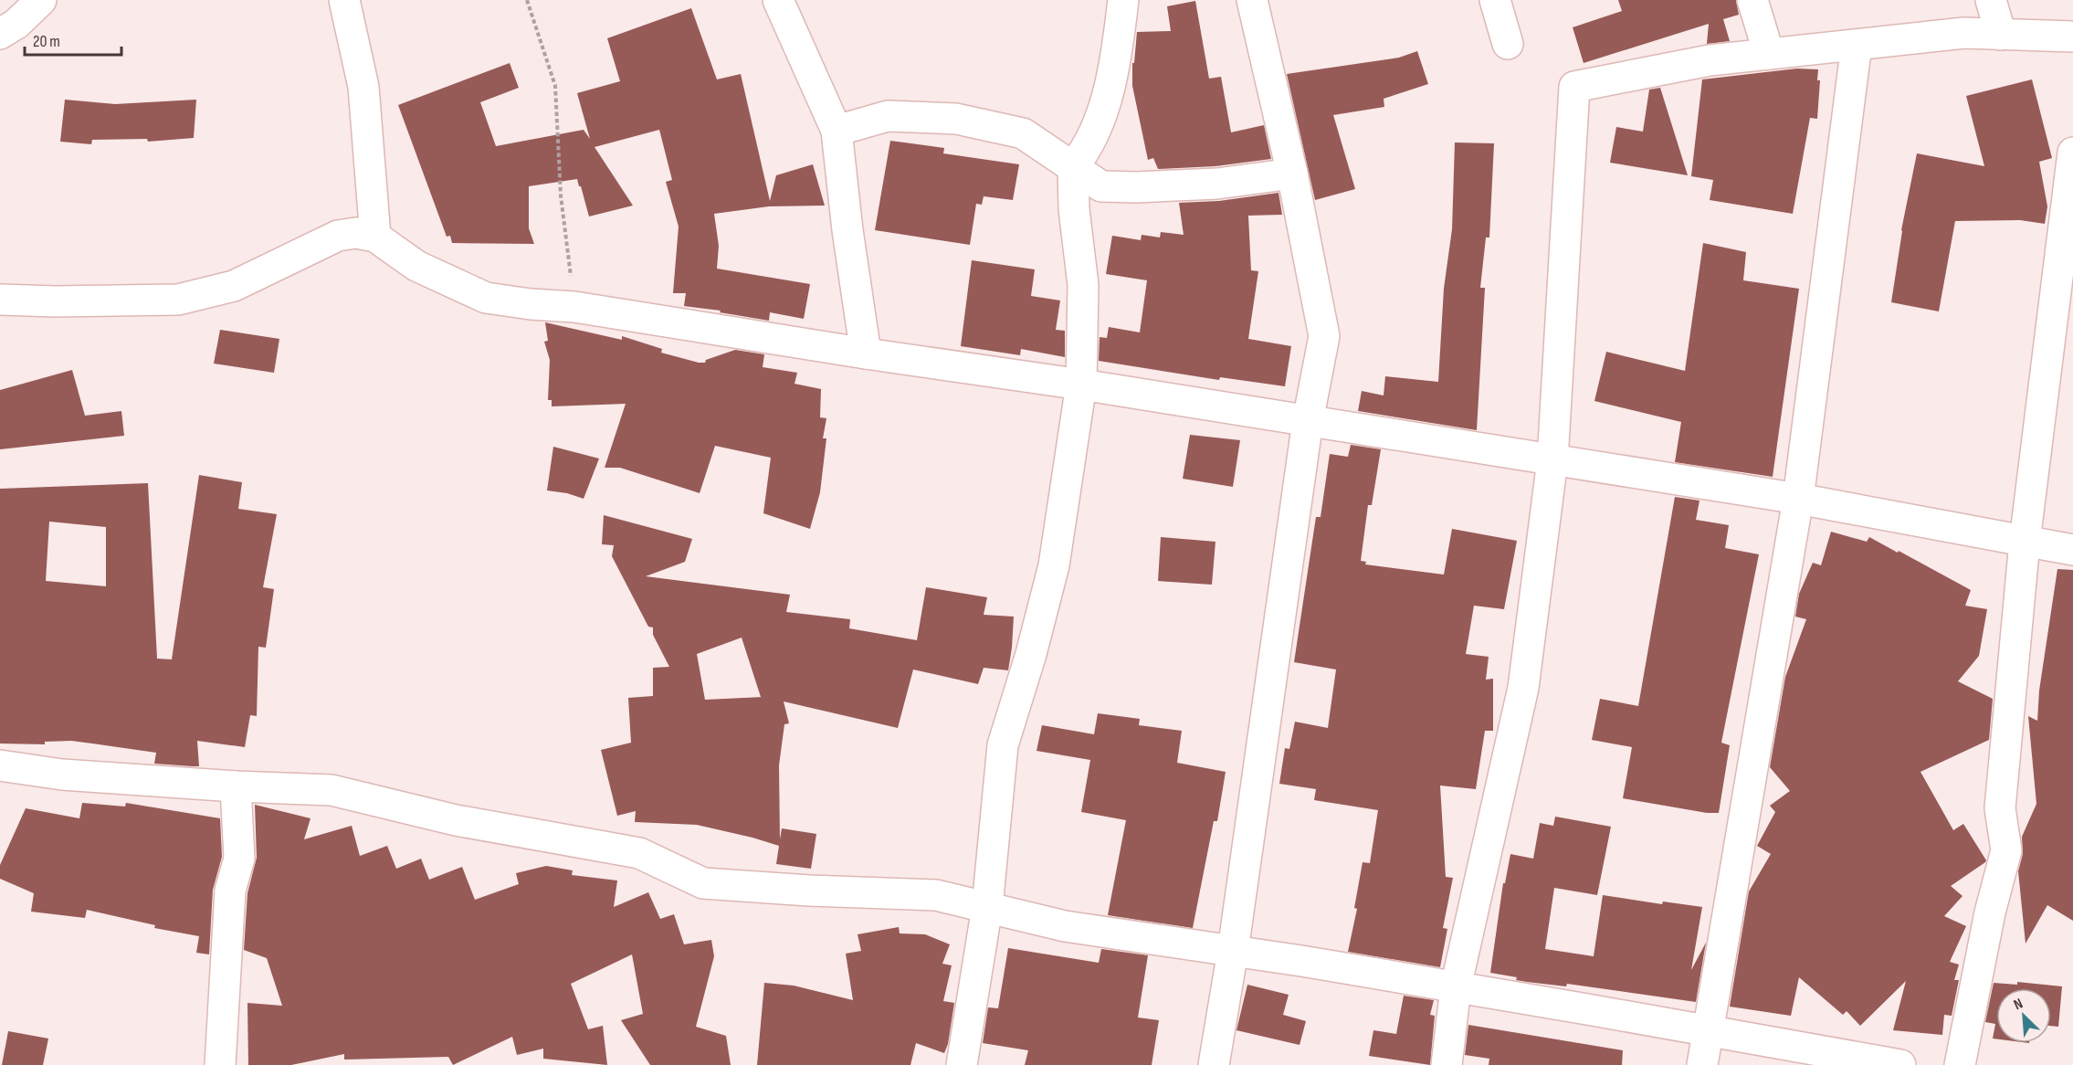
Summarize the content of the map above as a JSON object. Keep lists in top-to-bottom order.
{
  "scale_bar": "20 m",
  "north": "top left"
}
